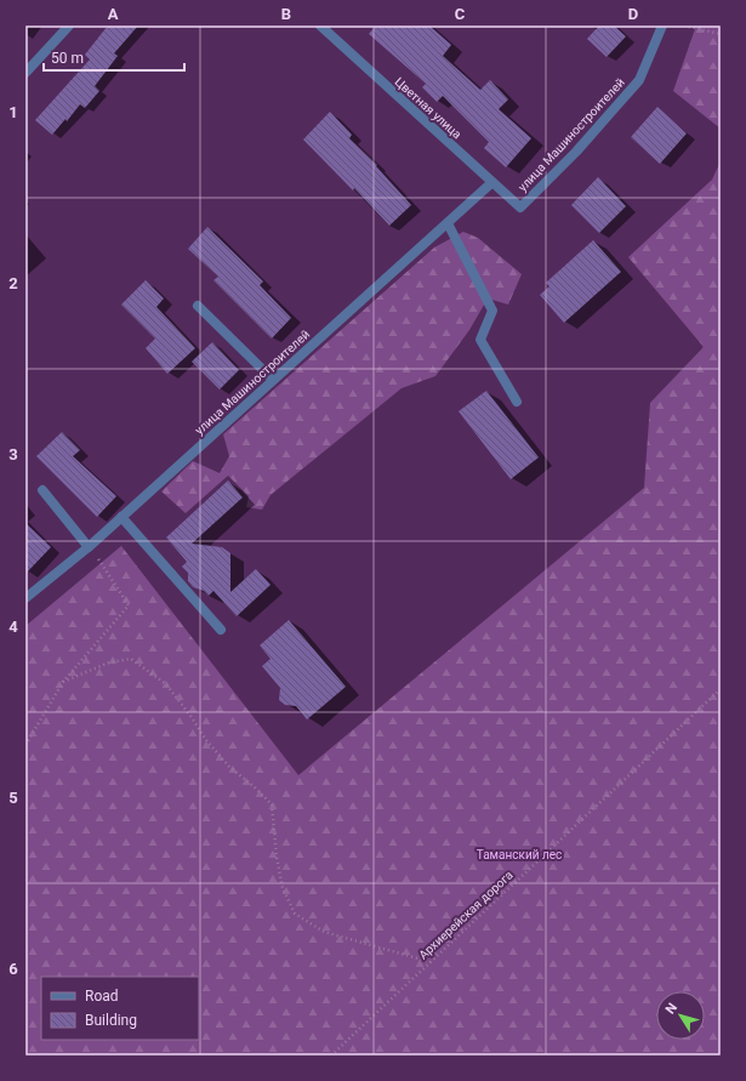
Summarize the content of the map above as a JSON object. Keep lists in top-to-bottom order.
{
  "streets": {
    "street": ["Цветная улица", "улица Машиностроителей"],
    "path": ["Архиерейская дорога"]
  },
  "crossings": [
    ["Цветная улица", "улица Машиностроителей"]
  ],
  "parks": ["Таманский лес"],
  "legend": ["Road", "Building"],
  "scale_bar": "50 m",
  "north": "top left",
  "grid": {
    "columns": [
      "A",
      "B",
      "C",
      "D"
    ],
    "rows": [
      "1",
      "2",
      "3",
      "4",
      "5",
      "6"
    ]
  }
}
